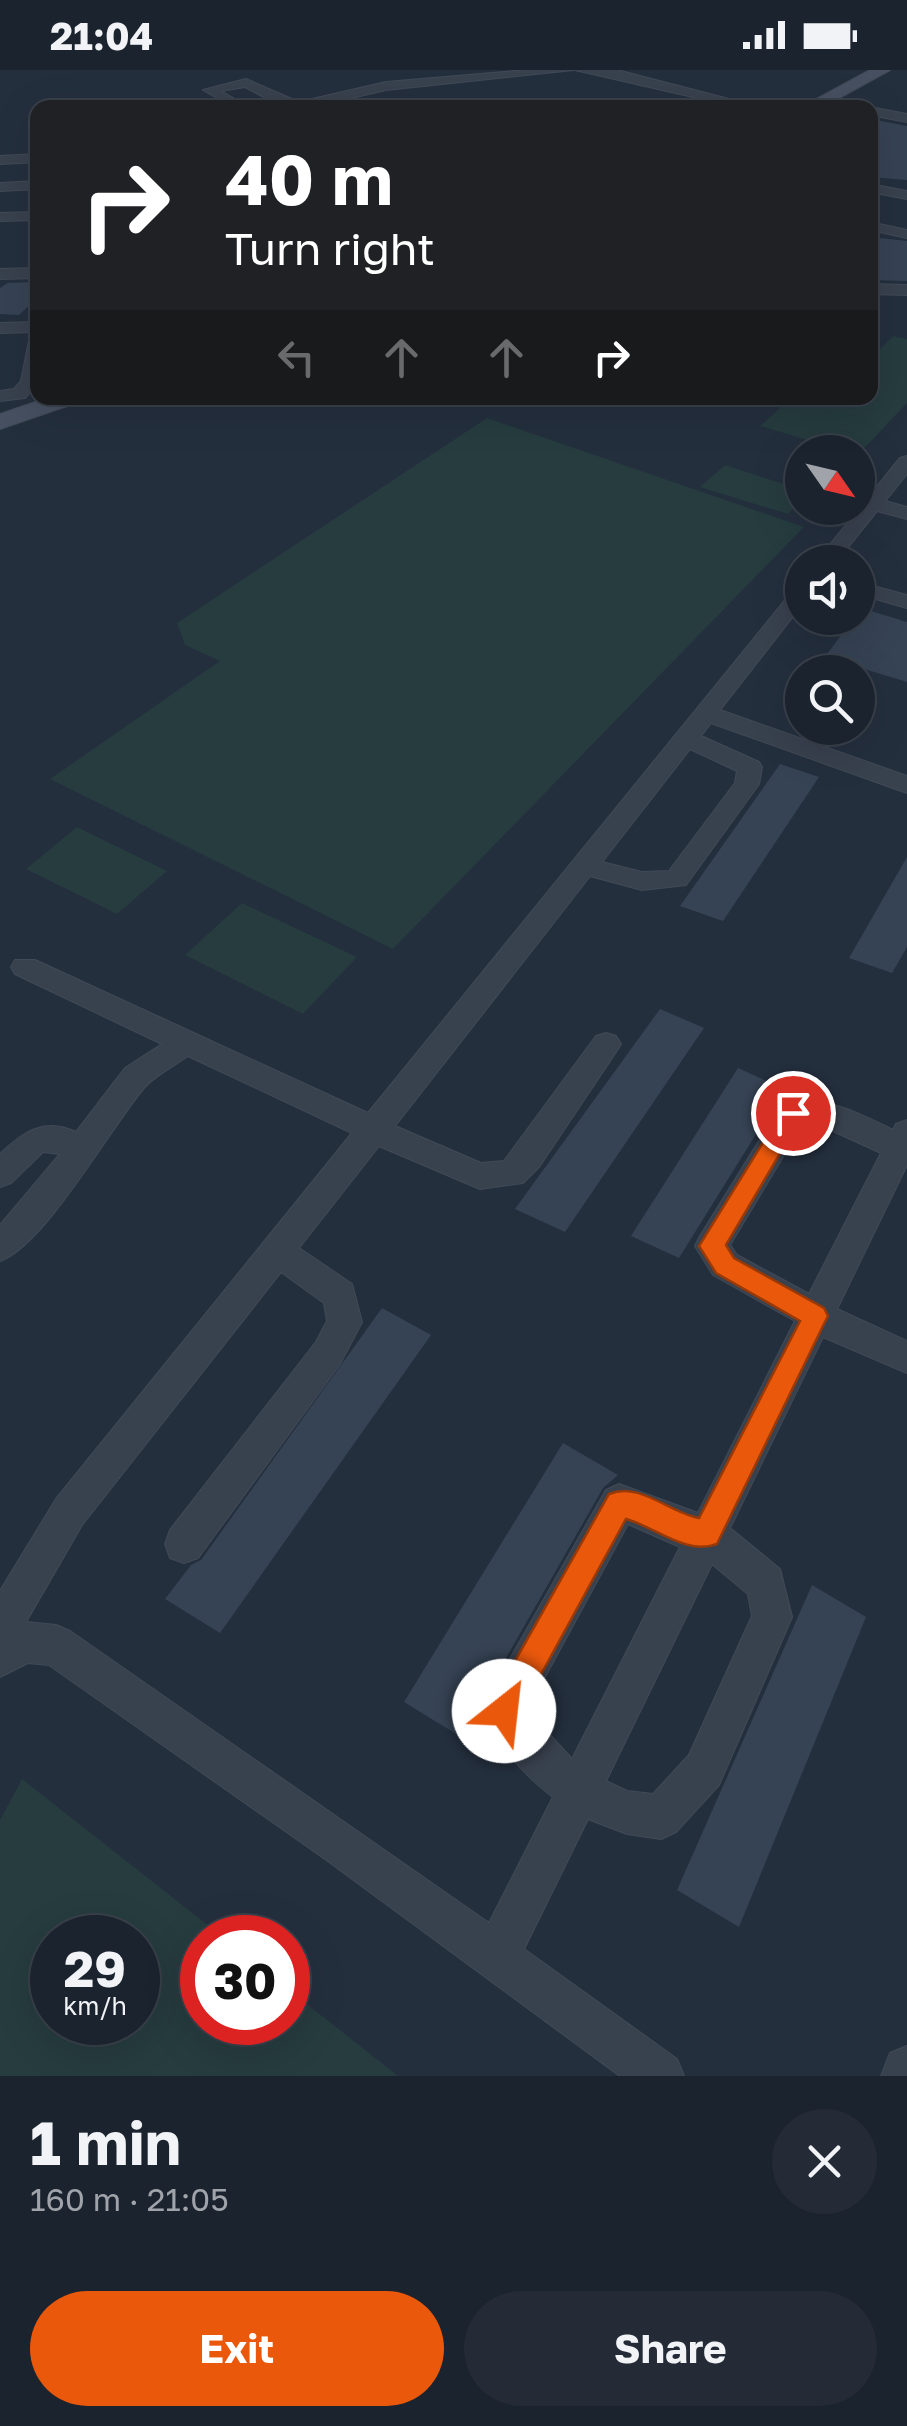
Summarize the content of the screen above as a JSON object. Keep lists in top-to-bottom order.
{
  "north": "bottom right",
  "page": {
    "status": "21:04",
    "turn": ["40 m", "Turn right"],
    "speed": "29 km/h",
    "limit": "30",
    "heading": ["1 min", "160 m · 21:05"],
    "buttons": ["Exit", "Share"]
  }
}
